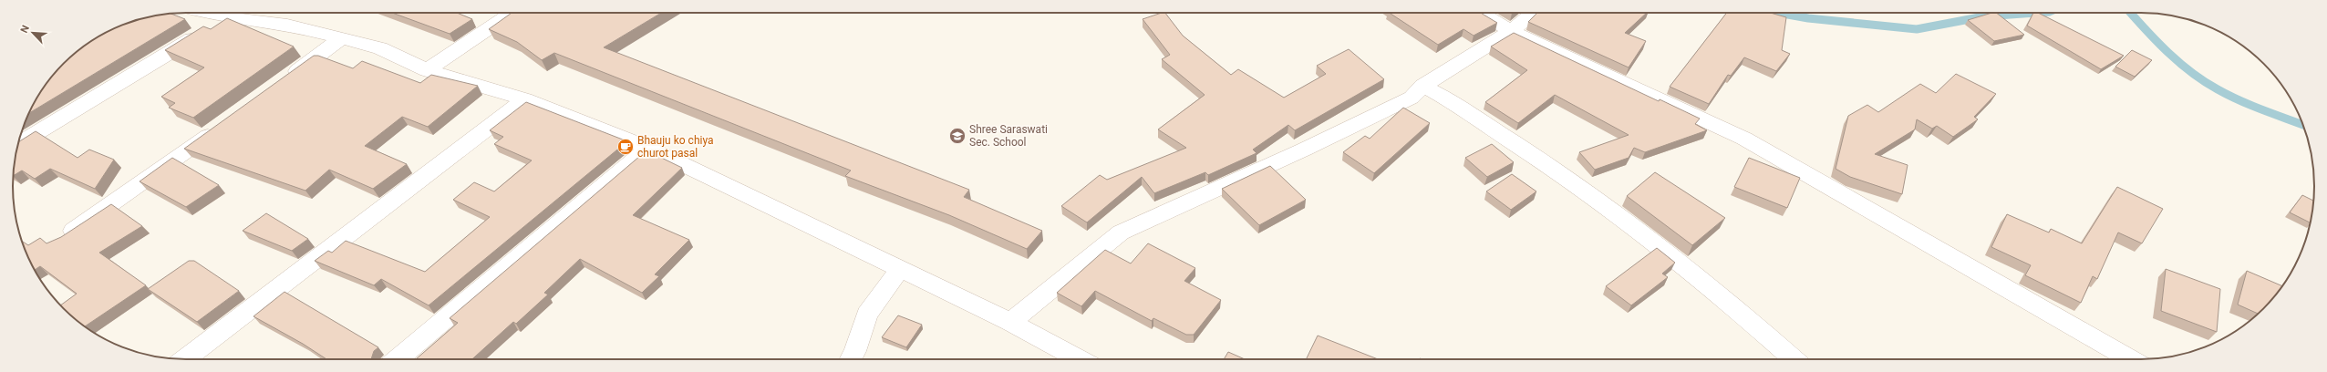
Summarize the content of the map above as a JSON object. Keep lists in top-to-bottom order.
{
  "places": {
    "school or university": ["Shree Saraswati Sec. School"],
    "cafe": ["Bhauju ko chiya churot pasal"]
  },
  "north": "top left"
}
